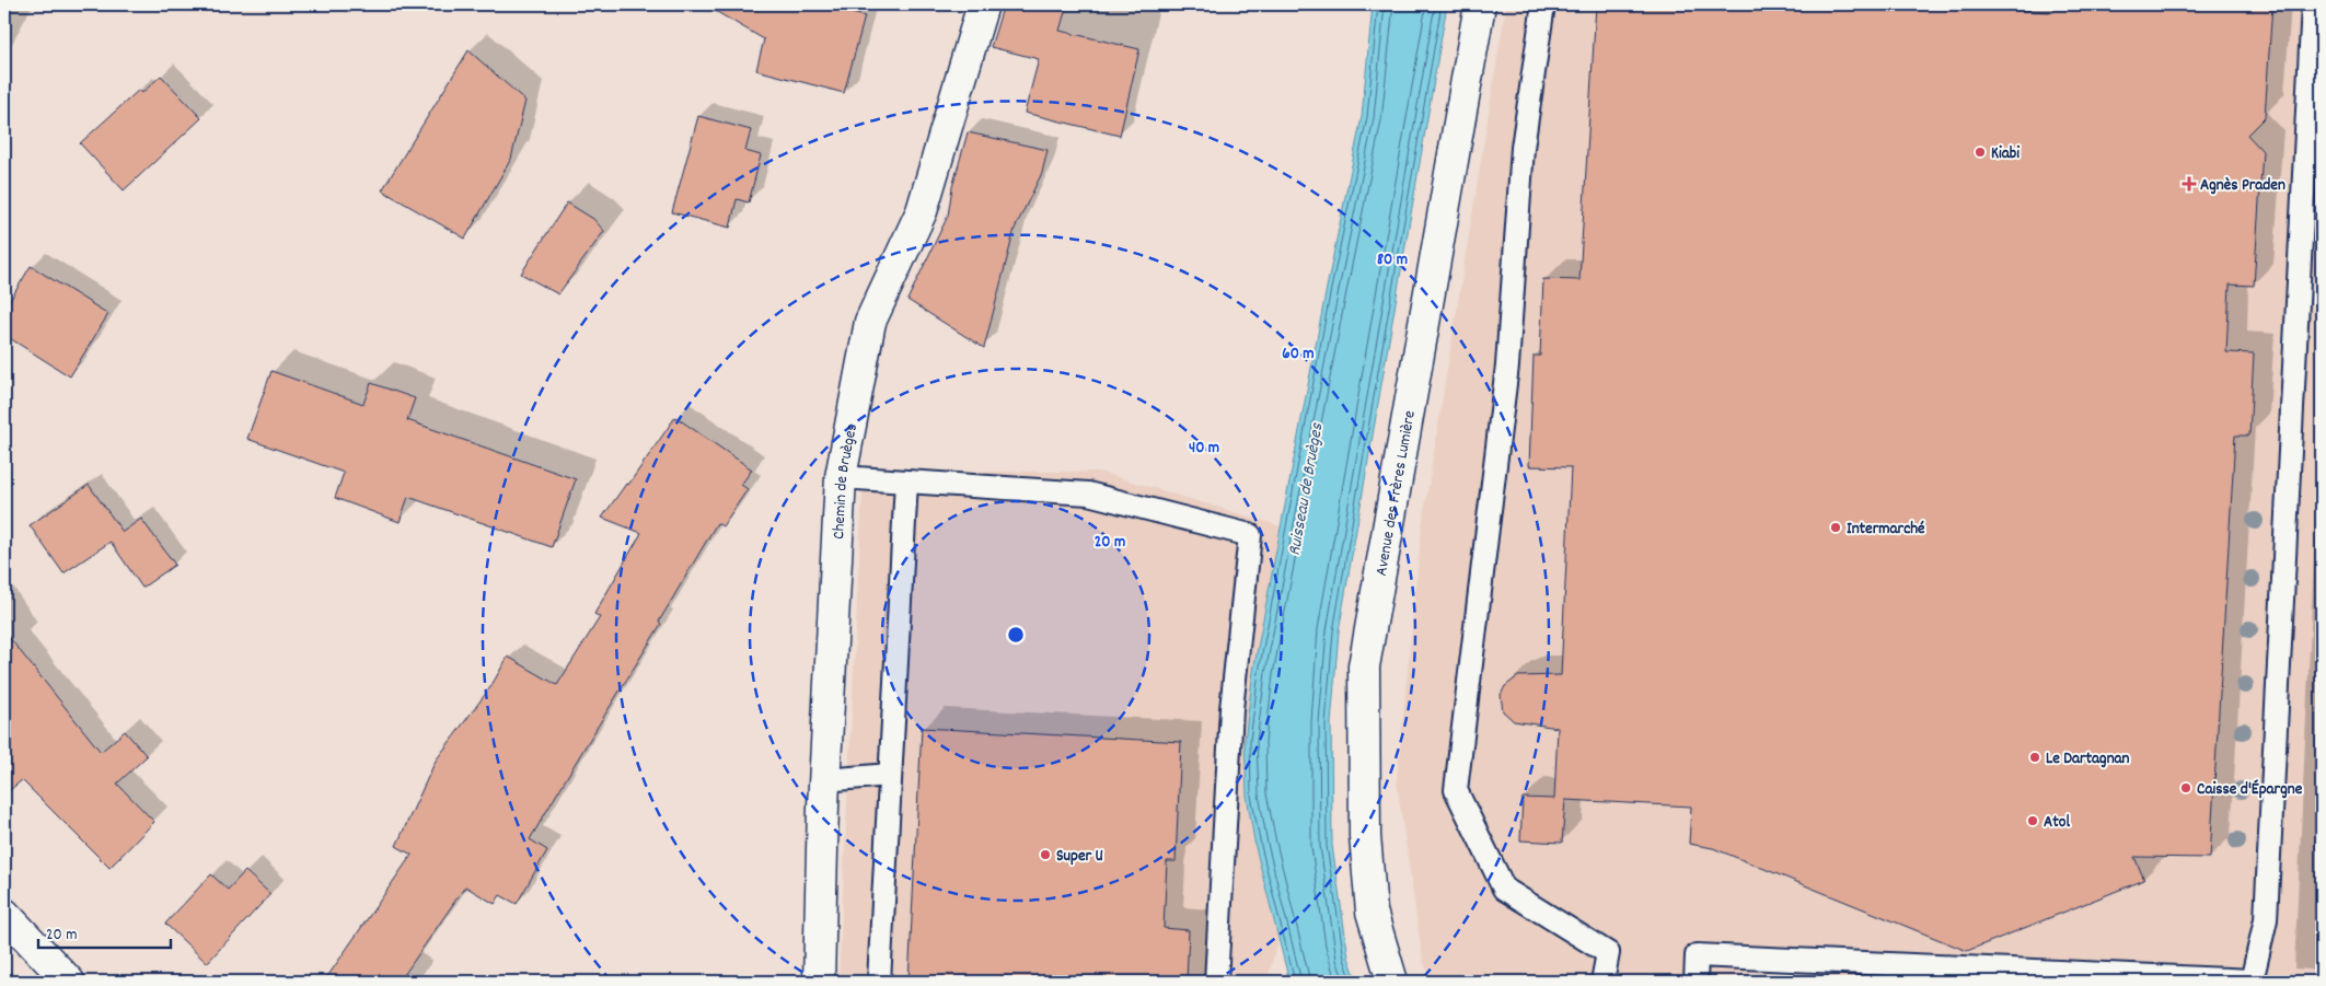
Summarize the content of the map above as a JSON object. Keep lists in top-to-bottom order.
{
  "streets": {
    "street": ["Chemin de Bruèges", "Avenue des Frères Lumière"]
  },
  "water": ["Ruisseau de Bruèges"],
  "places": {
    "other": [
      "Kiabi",
      "Intermarché",
      "Le Dartagnan",
      "Caisse d'Épargne",
      "Atol",
      "Super U"
    ],
    "health": ["Agnès Praden"]
  },
  "scale_bar": "20 m",
  "rings": [
    "80 m",
    "60 m",
    "40 m",
    "20 m"
  ]
}
